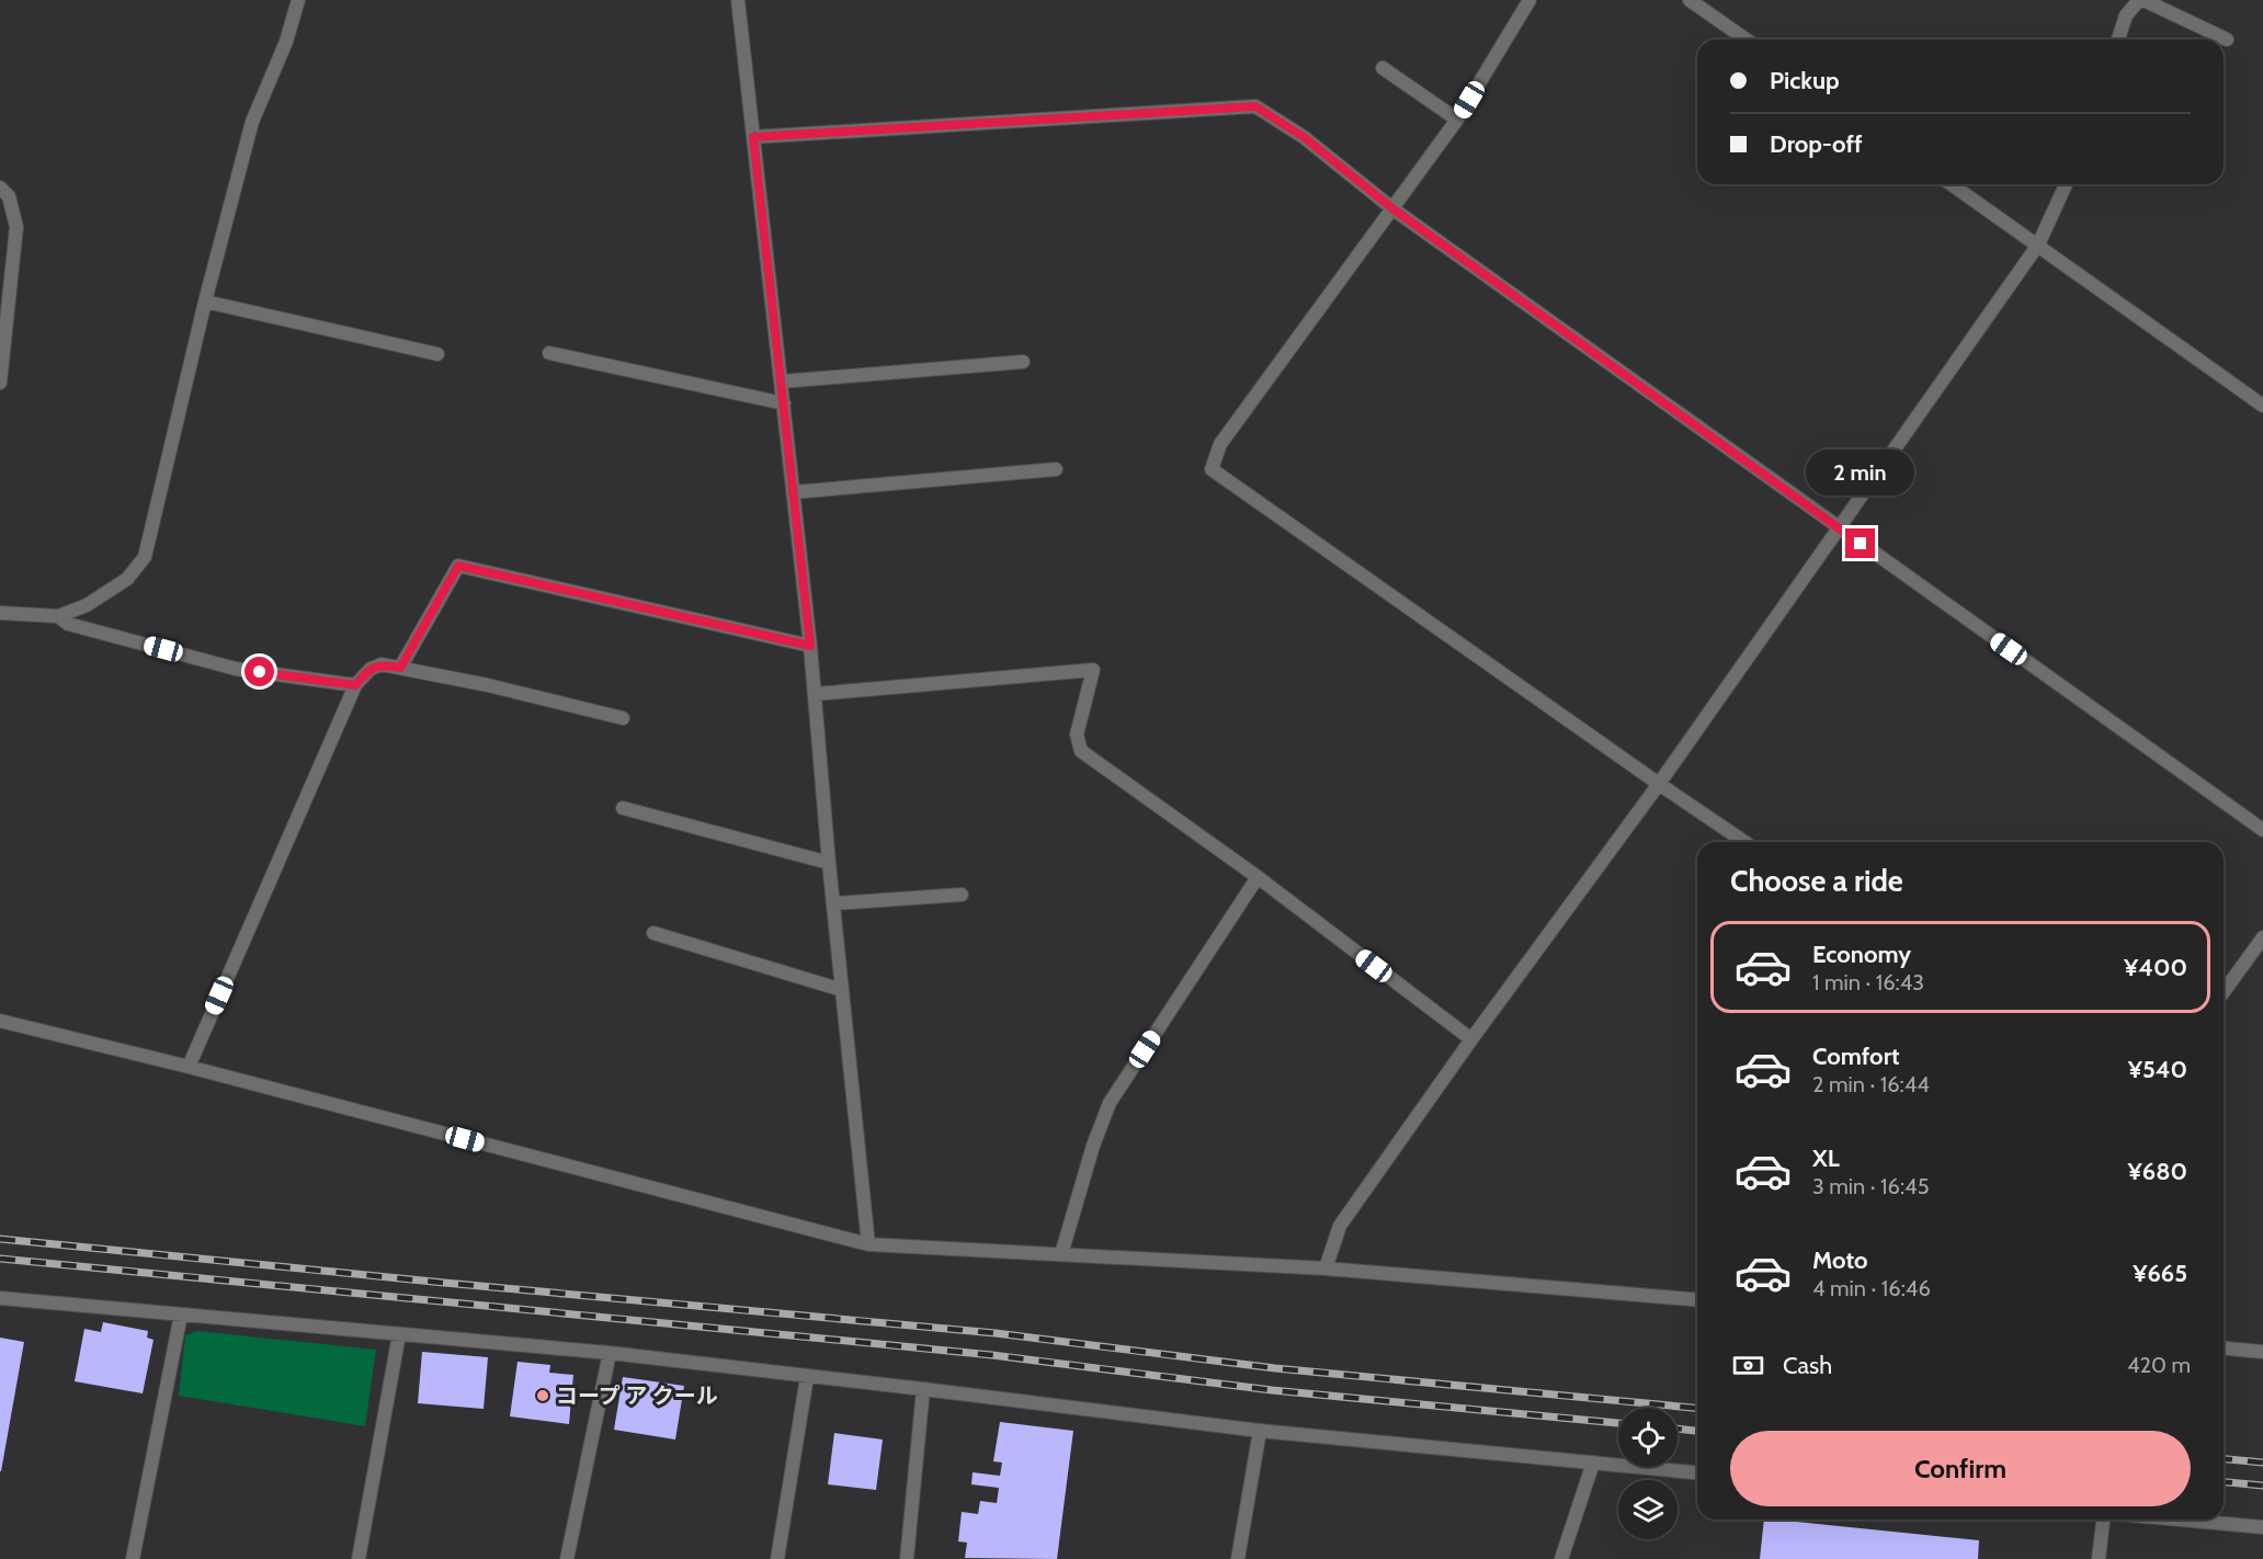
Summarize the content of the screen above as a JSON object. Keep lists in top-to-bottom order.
{
  "places": ["コープ ア クール"],
  "page": {
    "banner": ["Pickup", "Drop-off"],
    "bubble": "2 min",
    "heading": "Choose a ride",
    "list": [
      {
        "name": "Economy",
        "note": "1 min · 16:43",
        "value": "¥400"
      },
      {
        "name": "Comfort",
        "note": "2 min · 16:44",
        "value": "¥540"
      },
      {
        "name": "XL",
        "note": "3 min · 16:45",
        "value": "¥680"
      },
      {
        "name": "Moto",
        "note": "4 min · 16:46",
        "value": "¥665"
      }
    ],
    "pay": ["Cash", "420 m"],
    "buttons": "Confirm"
  }
}
